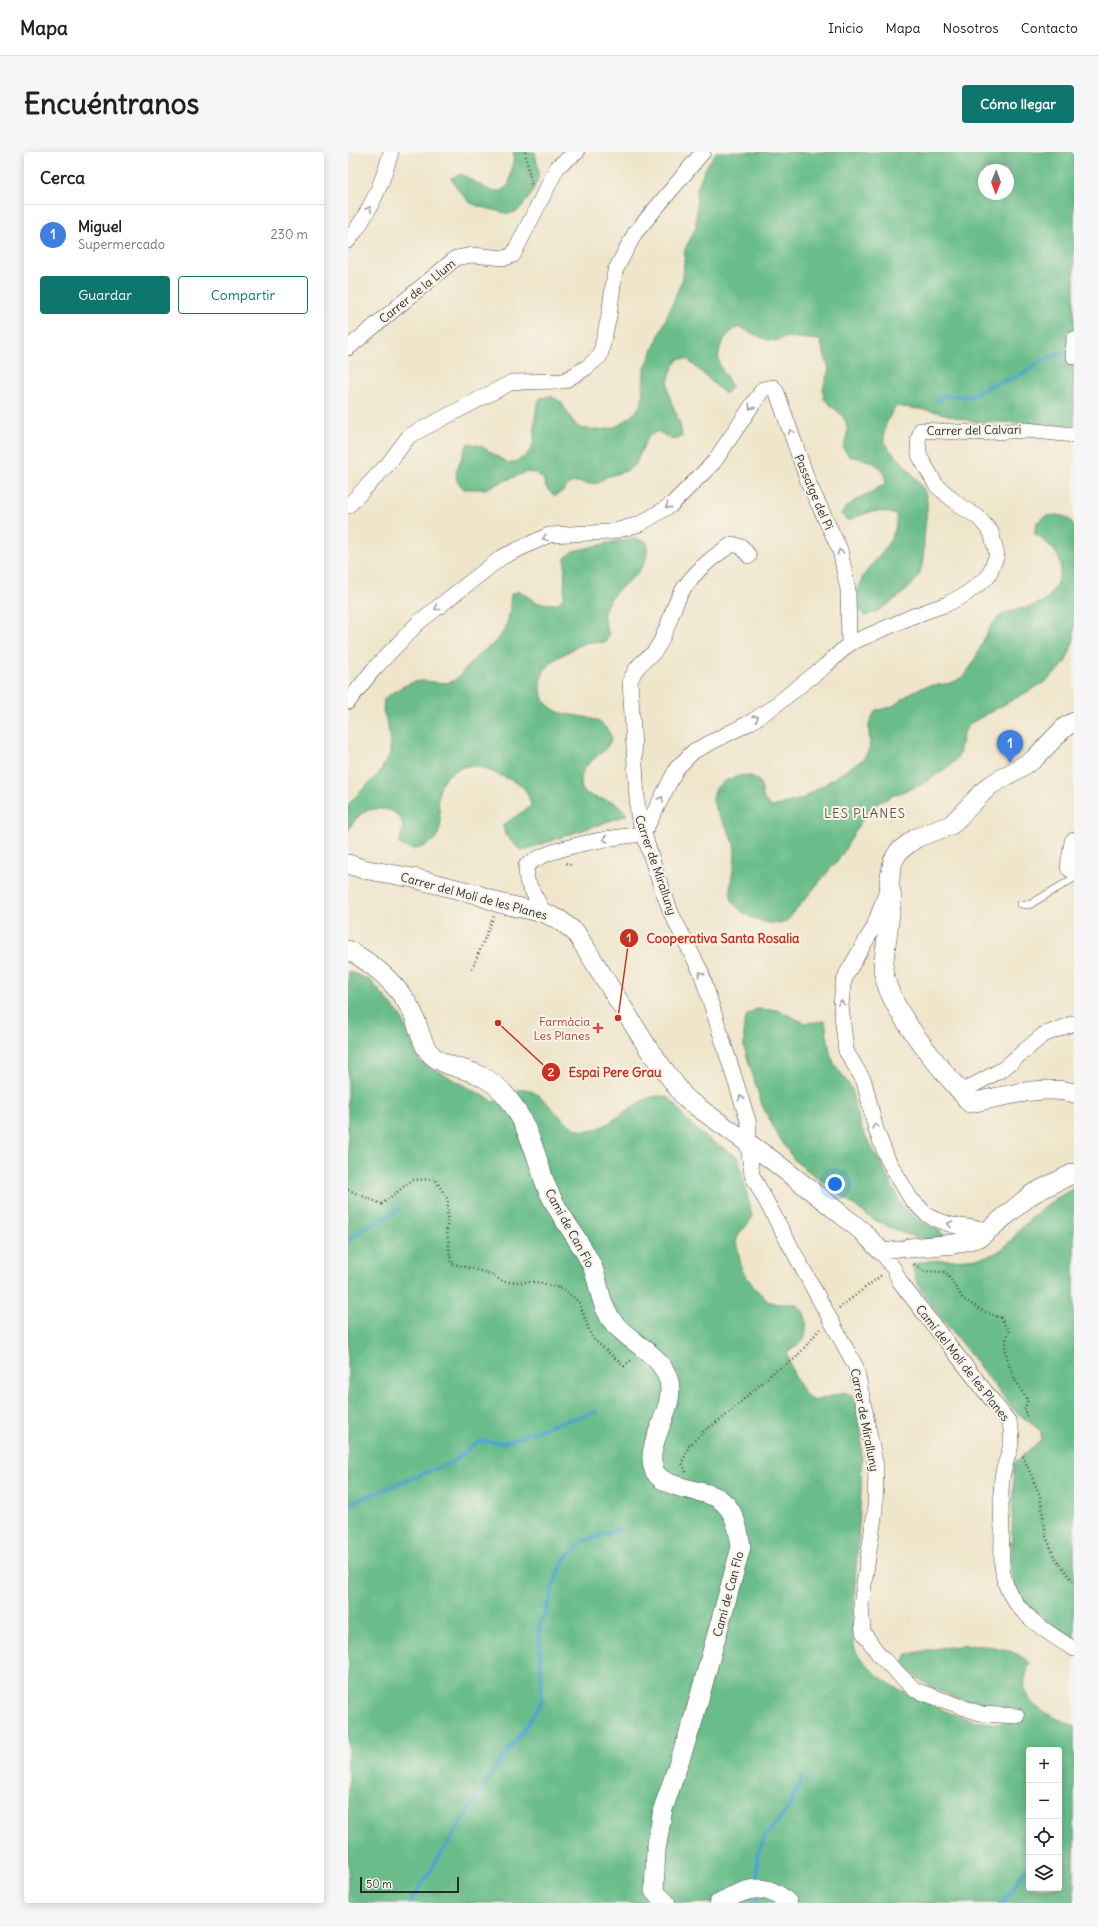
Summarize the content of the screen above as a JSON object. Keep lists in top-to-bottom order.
{
  "streets": {
    "street": [
      "Carrer de la Llum",
      "Carrer del Calvari",
      "Passatge del Pi",
      "Carrer de Miralluny",
      "Carrer del Molí de les Planes",
      "Camí de Can Flo",
      "Camí del Molí de les Planes"
    ]
  },
  "crossings": [
    ["Carrer del Calvari", "Passatge del Pi"],
    ["Carrer de Miralluny", "Carrer del Molí de les Planes"],
    ["Carrer de Miralluny", "Camí del Molí de les Planes"],
    ["Carrer del Molí de les Planes", "Camí del Molí de les Planes"]
  ],
  "districts": ["LES PLANES"],
  "places": {
    "other": ["Cooperativa Santa Rosalia", "Espai Pere Grau"],
    "health": ["Farmàcia Les Planes"]
  },
  "scale_bar": "50 m",
  "north": "bottom",
  "page": {
    "header": "Mapa",
    "nav": [
      "Inicio",
      "Mapa",
      "Nosotros",
      "Contacto"
    ],
    "buttons": [
      "Cómo llegar",
      ["Guardar", "Compartir"]
    ],
    "title": "Encuéntranos",
    "heading": "Cerca",
    "list": [
      {
        "mark": "1",
        "name": "Miguel",
        "note": "Supermercado",
        "value": "230 m"
      }
    ],
    "pins": "1",
    "map_buttons": ["+", "−"],
    "scale": "50 m"
  }
}
